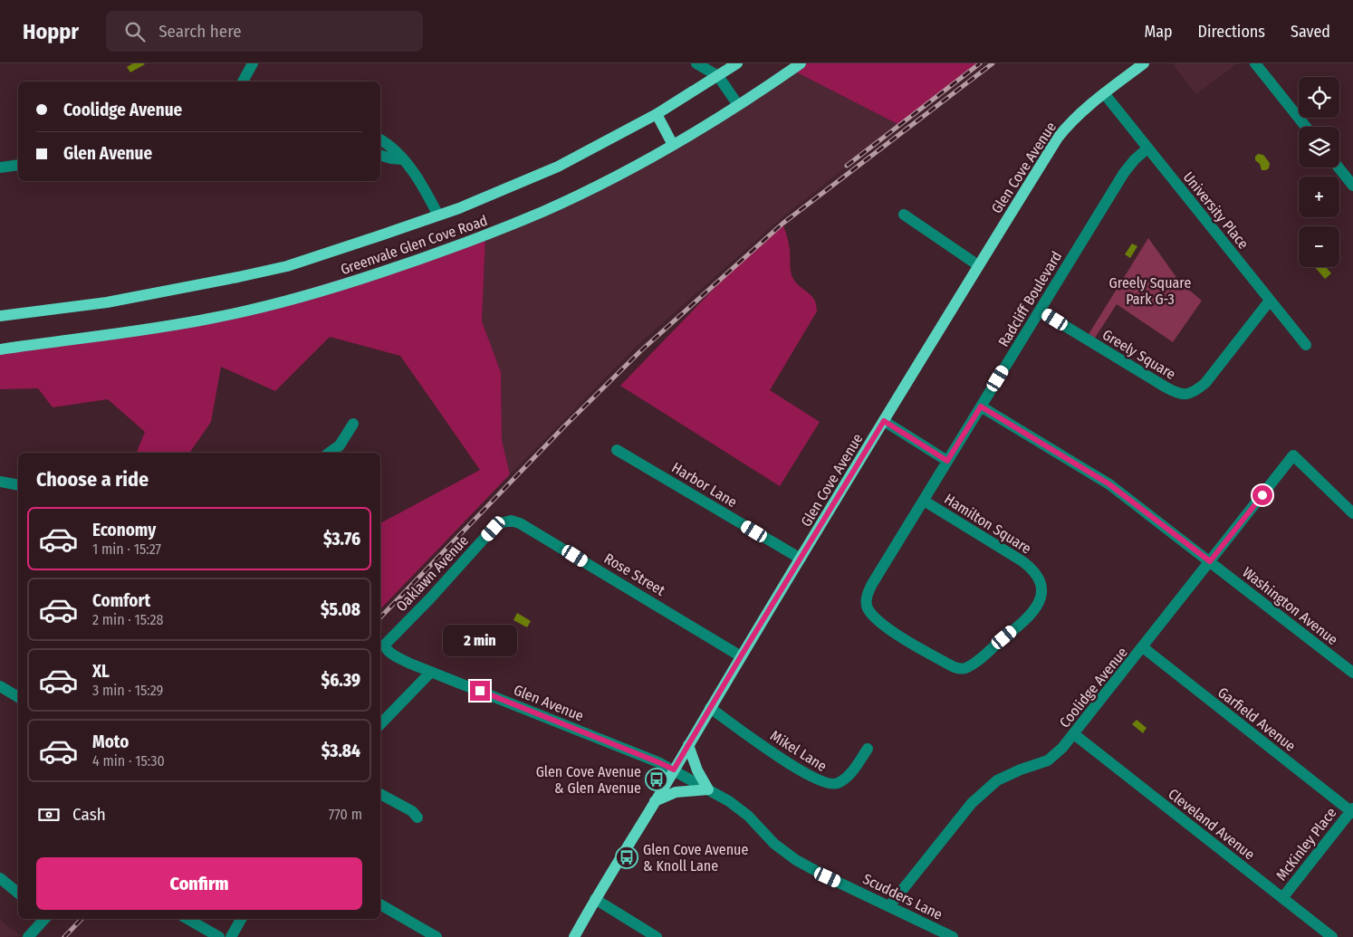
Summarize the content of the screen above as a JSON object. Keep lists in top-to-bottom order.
{
  "streets": {
    "main road": ["Glen Cove Avenue", "Greenvale Glen Cove Road"],
    "street": [
      "University Place",
      "Radcliff Boulevard",
      "Greely Square",
      "Harbor Lane",
      "Hamilton Square",
      "Oaklawn Avenue",
      "Rose Street",
      "Washington Avenue",
      "Coolidge Avenue",
      "Glen Avenue",
      "Garfield Avenue",
      "Mikel Lane",
      "Cleveland Avenue",
      "McKinley Place",
      "Scudders Lane"
    ]
  },
  "crossings": [
    ["Glen Cove Avenue", "University Place"],
    ["Glen Cove Avenue", "Harbor Lane"],
    ["Glen Cove Avenue", "Rose Street"],
    ["Glen Cove Avenue", "Glen Avenue"],
    ["Glen Cove Avenue", "Mikel Lane"],
    ["Glen Cove Avenue", "Scudders Lane"],
    ["University Place", "Radcliff Boulevard"],
    ["University Place", "Greely Square"],
    ["Radcliff Boulevard", "Greely Square"],
    ["Radcliff Boulevard", "Hamilton Square"],
    ["Radcliff Boulevard", "Washington Avenue"],
    ["Oaklawn Avenue", "Rose Street"],
    ["Oaklawn Avenue", "Glen Avenue"],
    ["Washington Avenue", "Coolidge Avenue"],
    ["Coolidge Avenue", "Garfield Avenue"],
    ["Coolidge Avenue", "Cleveland Avenue"],
    ["Coolidge Avenue", "Scudders Lane"],
    ["Glen Avenue", "Scudders Lane"],
    ["Garfield Avenue", "McKinley Place"],
    ["Cleveland Avenue", "McKinley Place"]
  ],
  "parks": ["Greely Square Park G-3"],
  "places": {
    "bus stop": ["Glen Cove Avenue & Glen Avenue", "Glen Cove Avenue & Knoll Lane"]
  },
  "page": {
    "header": "Hoppr",
    "search": "Search here",
    "nav": ["Map", "Directions", "Saved"],
    "map_buttons": ["+", "−"],
    "banner": ["Coolidge Avenue", "Glen Avenue"],
    "heading": "Choose a ride",
    "list": [
      {
        "name": "Economy",
        "note": "1 min · 15:27",
        "value": "$3.76"
      },
      {
        "name": "Comfort",
        "note": "2 min · 15:28",
        "value": "$5.08"
      },
      {
        "name": "XL",
        "note": "3 min · 15:29",
        "value": "$6.39"
      },
      {
        "name": "Moto",
        "note": "4 min · 15:30",
        "value": "$3.84"
      }
    ],
    "bubble": "2 min",
    "pay": ["Cash", "770 m"],
    "buttons": "Confirm"
  }
}
